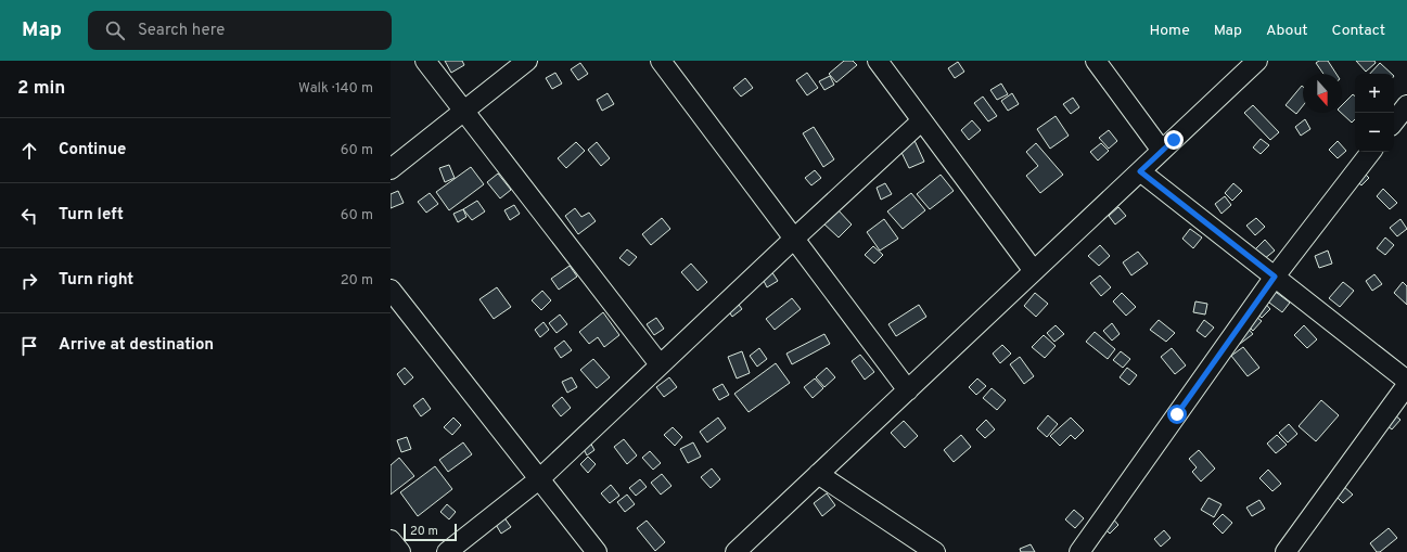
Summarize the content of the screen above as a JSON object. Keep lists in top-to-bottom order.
{
  "scale_bar": "20 m",
  "north": "bottom",
  "page": {
    "header": "Map",
    "search": "Search here",
    "nav": [
      "Home",
      "Map",
      "About",
      "Contact"
    ],
    "heading": ["2 min", "Walk · 140 m"],
    "map_buttons": ["+", "−"],
    "list": [
      ["Continue", "60 m"],
      ["Turn left", "60 m"],
      ["Turn right", "20 m"],
      "Arrive at destination"
    ],
    "scale": "20 m"
  }
}
